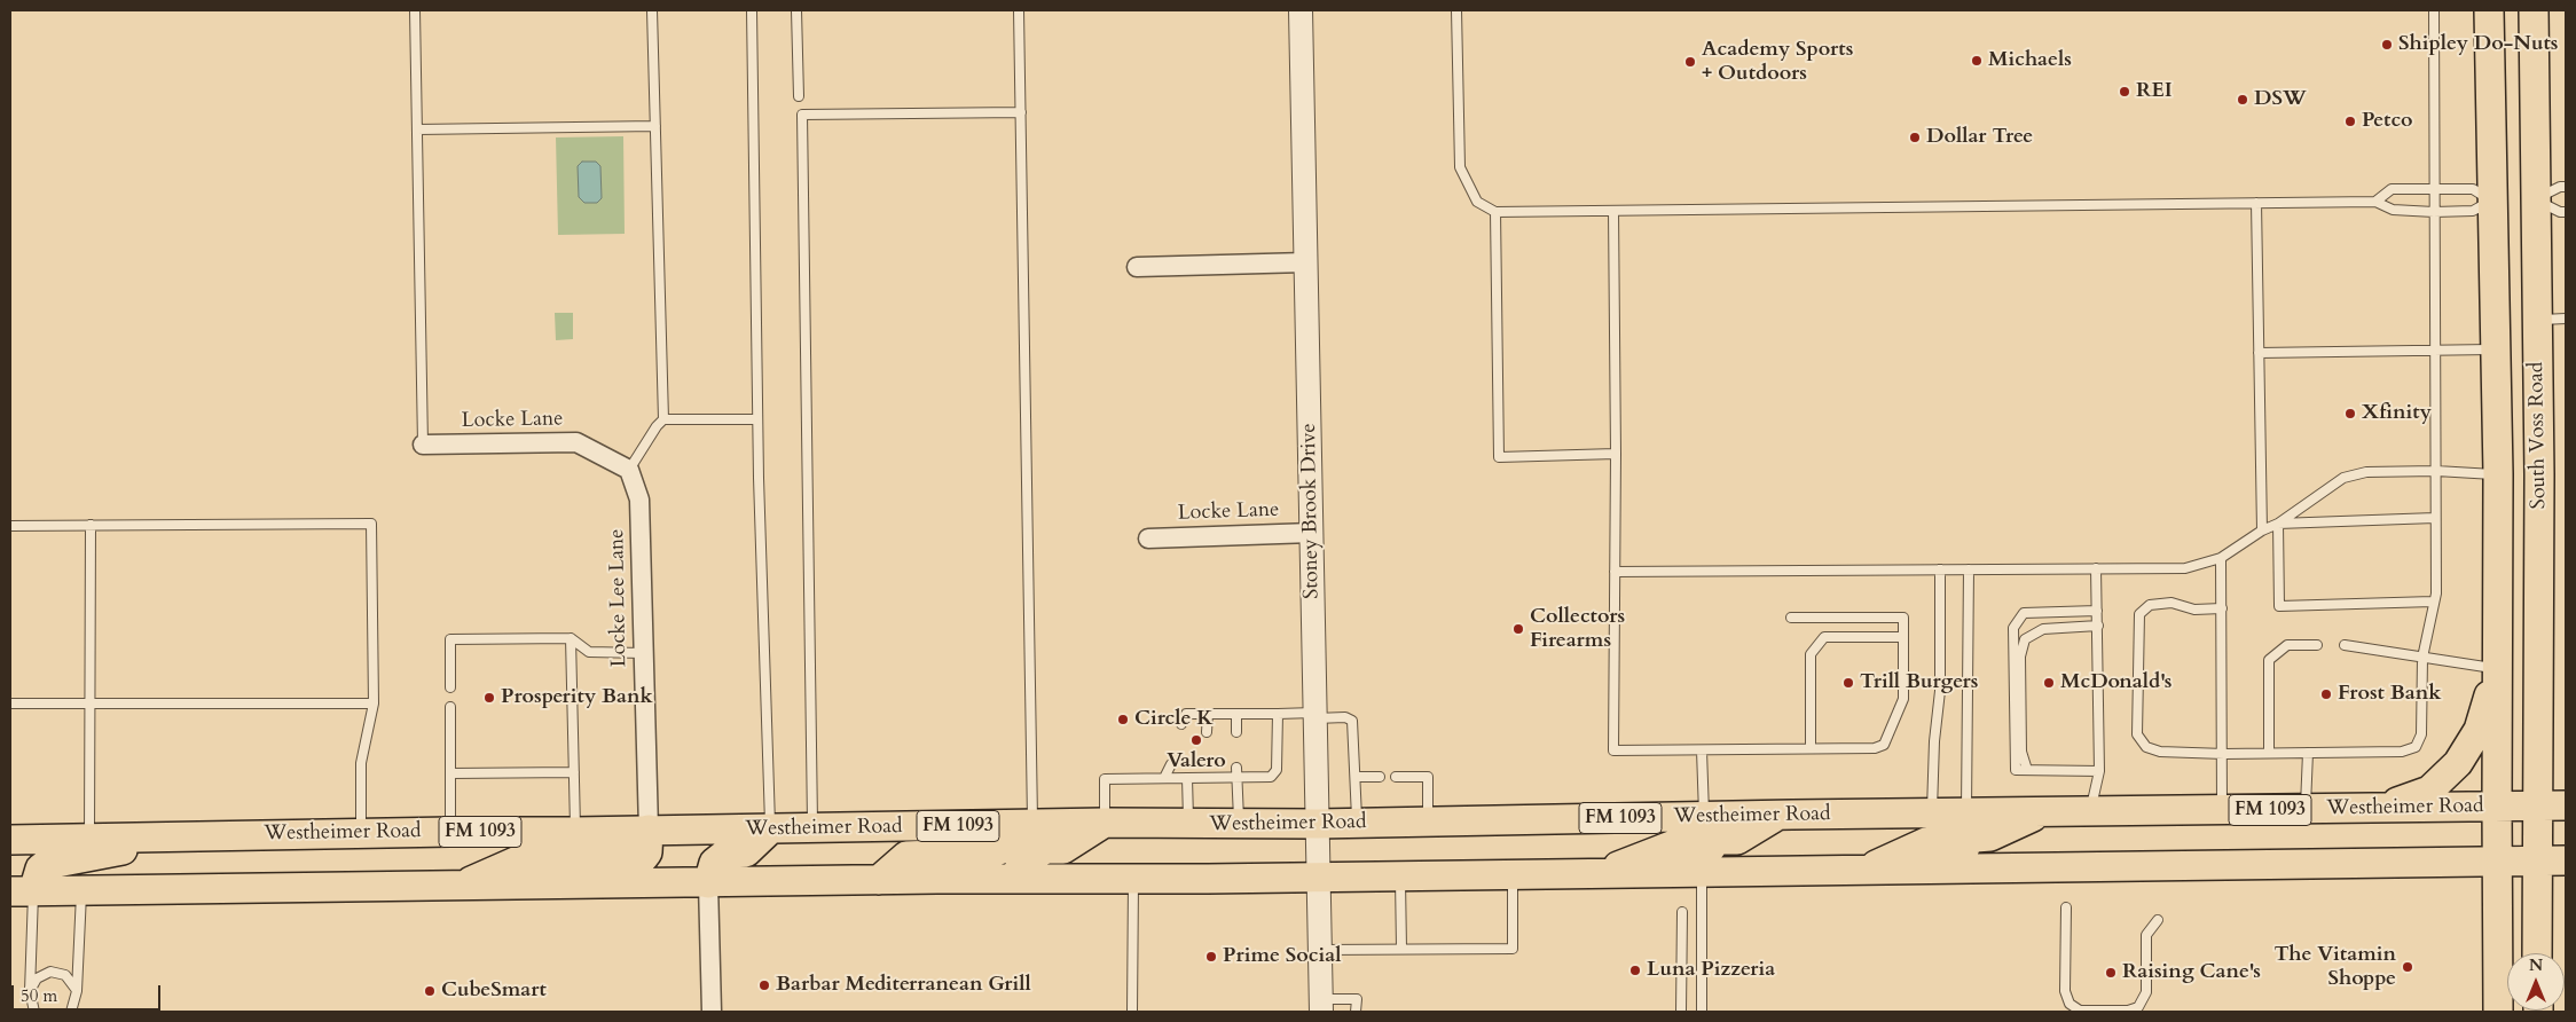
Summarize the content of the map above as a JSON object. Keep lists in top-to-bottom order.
{
  "streets": {
    "main road": ["South Voss Road", "Westheimer Road", "FM 1093"],
    "street": ["Locke Lane", "Stoney Brook Drive", "Locke Lee Lane"]
  },
  "crossings": [
    ["Locke Lane", "Stoney Brook Drive"],
    ["Locke Lane", "Locke Lee Lane"],
    ["South Voss Road", "Westheimer Road"],
    ["Stoney Brook Drive", "Westheimer Road"],
    ["Locke Lee Lane", "Westheimer Road"]
  ],
  "places": [
    "Shipley Do-Nuts",
    "Michaels",
    "Academy Sports + Outdoors",
    "REI",
    "DSW",
    "Petco",
    "Dollar Tree",
    "Xfinity",
    "Collectors Firearms",
    "Trill Burgers",
    "McDonald's",
    "Frost Bank",
    "Prosperity Bank",
    "Circle K",
    "Valero",
    "Prime Social",
    "The Vitamin Shoppe",
    "Luna Pizzeria",
    "Raising Cane's",
    "Barbar Mediterranean Grill",
    "CubeSmart"
  ],
  "scale_bar": "50 m",
  "north": "top"
}
